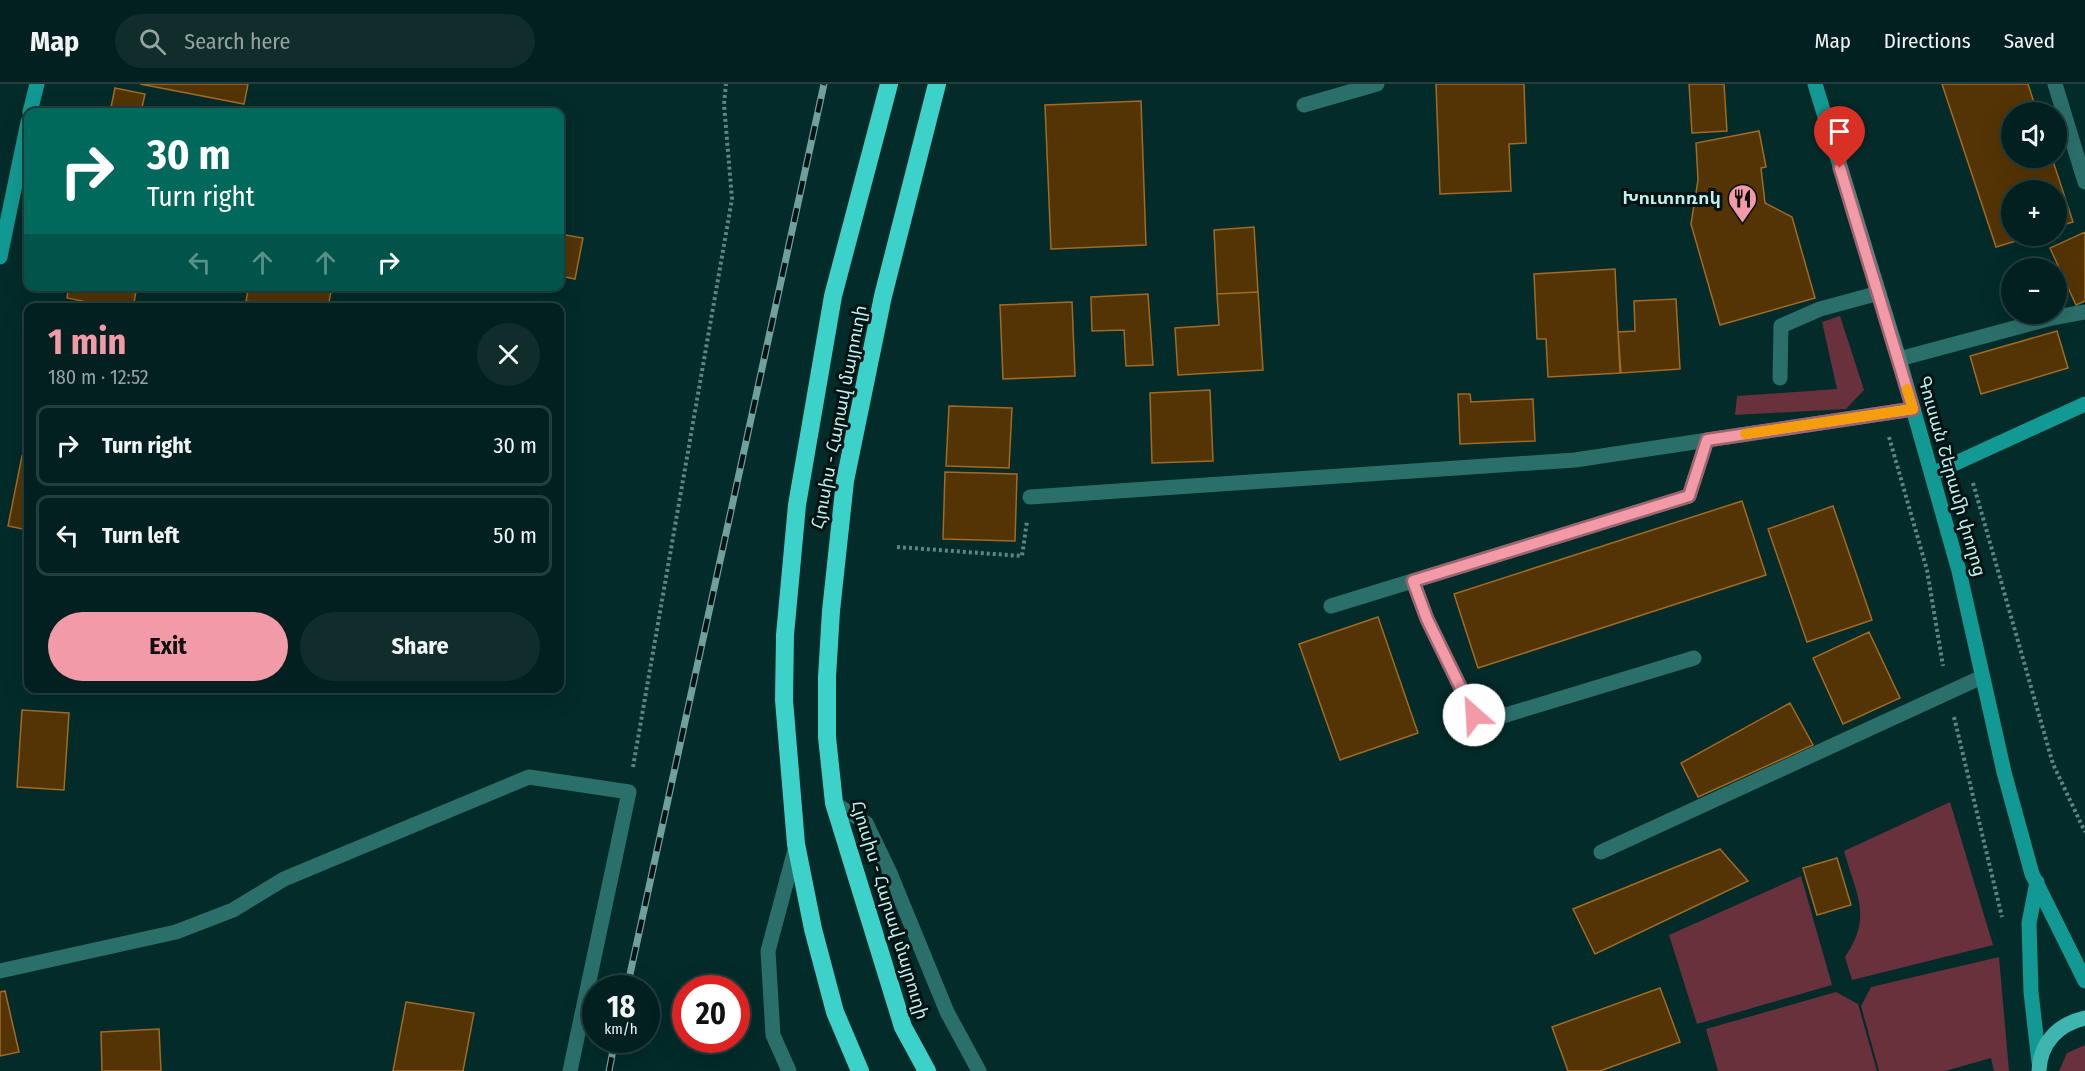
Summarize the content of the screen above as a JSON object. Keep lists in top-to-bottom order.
{
  "streets": {
    "highway": ["Հյուսիս - Հարավ մայրուղի"],
    "main road": ["Գուսան Շերամի փողոց"]
  },
  "places": {
    "restaurant": ["Խուտոռոկ"]
  },
  "page": {
    "header": "Map",
    "search": "Search here",
    "nav": ["Map", "Directions", "Saved"],
    "map_buttons": ["+", "−"],
    "turn": ["30 m", "Turn right"],
    "heading": ["1 min", "180 m · 12:52"],
    "list": [
      {
        "name": "Turn right",
        "value": "30 m"
      },
      {
        "name": "Turn left",
        "value": "50 m"
      }
    ],
    "buttons": ["Exit", "Share"],
    "speed": "18 km/h",
    "limit": "20"
  }
}
